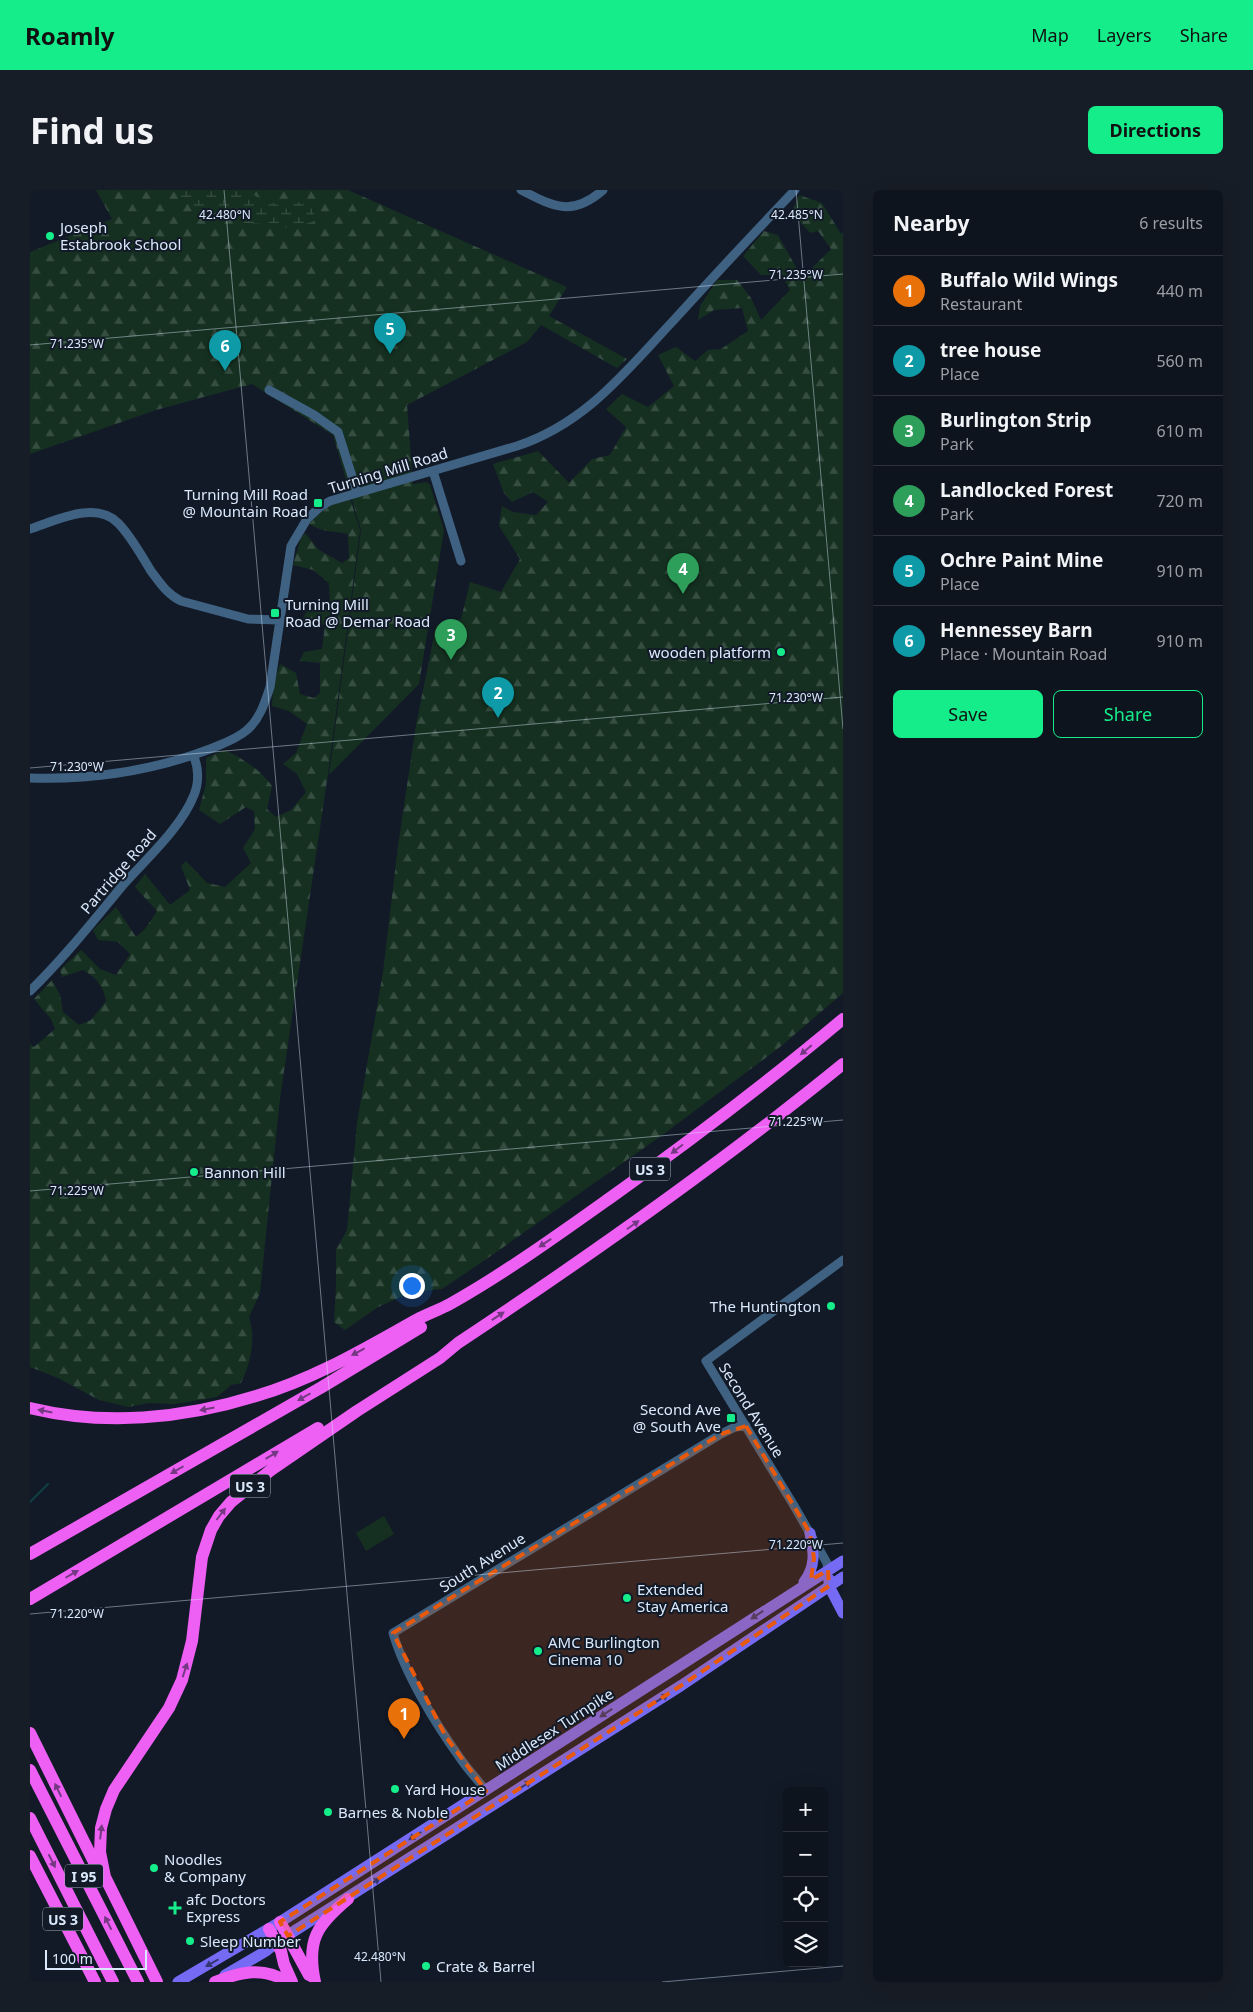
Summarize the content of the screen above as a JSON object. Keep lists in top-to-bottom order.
{
  "streets": {
    "highway": ["US 3", "I 95"],
    "main road": ["Middlesex Turnpike"],
    "street": [
      "Turning Mill Road",
      "Partridge Road",
      "Second Avenue",
      "South Avenue"
    ]
  },
  "crossings": [
    ["Turning Mill Road", "Partridge Road"],
    ["Second Avenue", "South Avenue"],
    ["Second Avenue", "Middlesex Turnpike"],
    ["South Avenue", "Middlesex Turnpike"]
  ],
  "places": {
    "other": [
      "Joseph Estabrook School",
      "wooden platform",
      "Bannon Hill",
      "The Huntington",
      "Extended Stay America",
      "AMC Burlington Cinema 10",
      "Yard House",
      "Barnes & Noble",
      "Noodles & Company",
      "Sleep Number",
      "Crate & Barrel"
    ],
    "transit": ["Turning Mill Road @ Mountain Road", "Turning Mill Road @ Demar Road", "Second Ave @ South Ave"],
    "health": ["afc Doctors Express"]
  },
  "scale_bar": "100 m",
  "page": {
    "header": "Roamly",
    "nav": ["Map", "Layers", "Share"],
    "buttons": [
      "Directions",
      ["Save", "Share"]
    ],
    "title": "Find us",
    "heading": ["Nearby", "6 results"],
    "list": [
      {
        "mark": "1",
        "name": "Buffalo Wild Wings",
        "note": "Restaurant",
        "value": "440 m"
      },
      {
        "mark": "2",
        "name": "tree house",
        "note": "Place",
        "value": "560 m"
      },
      {
        "mark": "3",
        "name": "Burlington Strip",
        "note": "Park",
        "value": "610 m"
      },
      {
        "mark": "4",
        "name": "Landlocked Forest",
        "note": "Park",
        "value": "720 m"
      },
      {
        "mark": "5",
        "name": "Ochre Paint Mine",
        "note": "Place",
        "value": "910 m"
      },
      {
        "mark": "6",
        "name": "Hennessey Barn",
        "note": "Place · Mountain Road",
        "value": "910 m"
      }
    ],
    "pins": [
      "5",
      "6",
      "4",
      "3",
      "2",
      "1"
    ],
    "map_buttons": ["+", "−"],
    "scale": "100 m"
  },
  "coordinates": [
    "42.480°N",
    "42.485°N",
    "71.235°W",
    "71.230°W",
    "71.225°W",
    "71.220°W"
  ]
}
